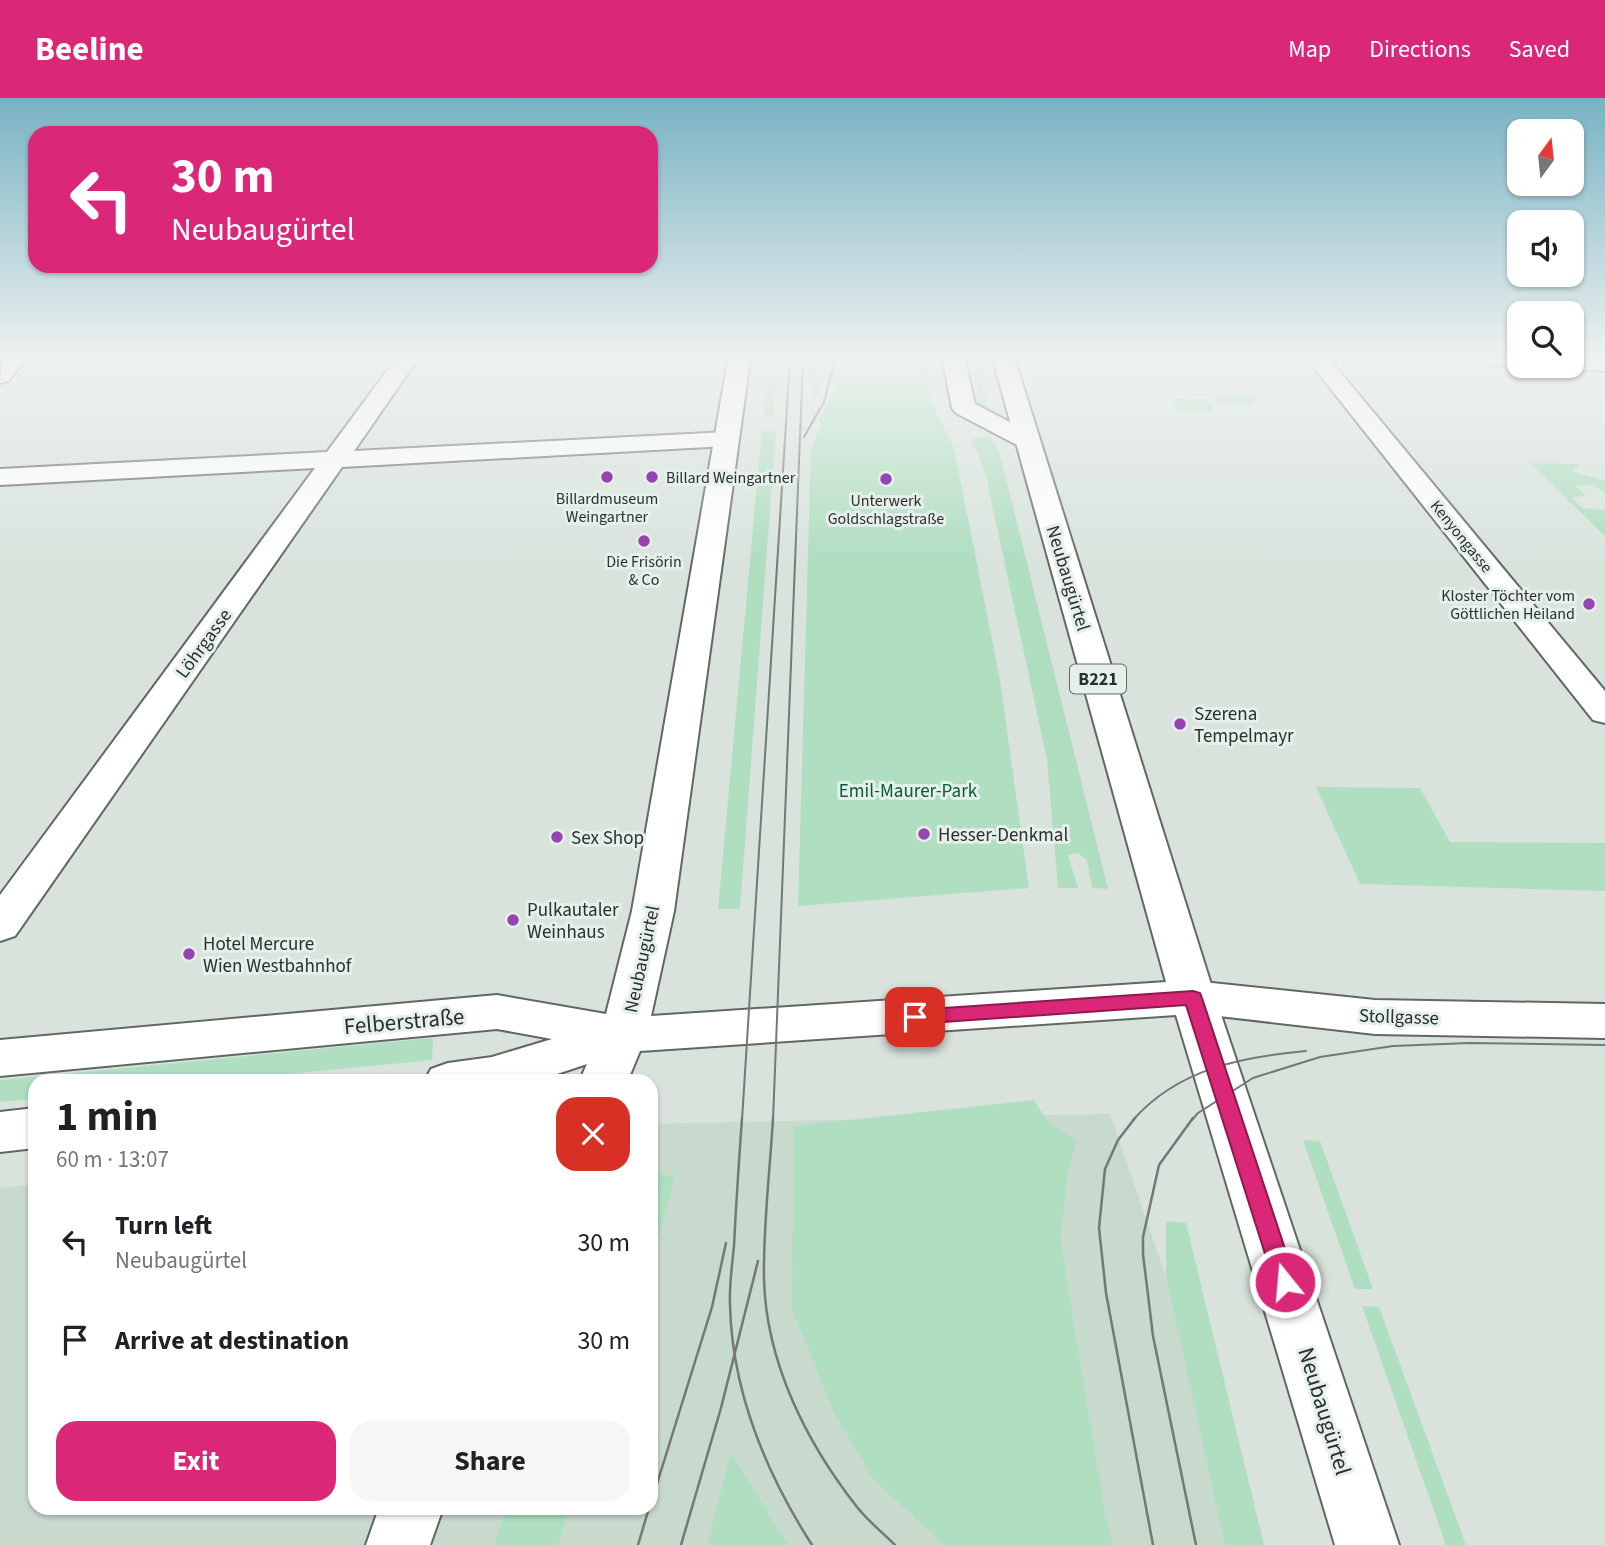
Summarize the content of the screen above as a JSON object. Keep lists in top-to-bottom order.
{
  "streets": {
    "main road": [
      "Kenyongasse",
      "Neubaugürtel",
      "Löhrgasse",
      "B221",
      "Stollgasse",
      "Felberstraße"
    ]
  },
  "crossings": [
    ["Neubaugürtel", "Stollgasse"],
    ["Neubaugürtel", "Felberstraße"]
  ],
  "parks": ["Emil-Maurer-Park"],
  "places": [
    "Billardmuseum Weingartner",
    "Billard Weingartner",
    "Unterwerk Goldschlagstraße",
    "Die Frisörin & Co",
    "Kloster Töchter vom Göttlichen Heiland",
    "Szerena Tempelmayr",
    "Hesser-Denkmal",
    "Sex Shop",
    "Pulkautaler Weinhaus",
    "Hotel Mercure Wien Westbahnhof"
  ],
  "north": "top",
  "page": {
    "header": "Beeline",
    "nav": ["Map", "Directions", "Saved"],
    "turn": ["30 m", "Neubaugürtel"],
    "heading": ["1 min", "60 m · 13:07"],
    "list": [
      {
        "name": "Turn left",
        "note": "Neubaugürtel",
        "value": "30 m"
      },
      {
        "name": "Arrive at destination",
        "value": "30 m"
      }
    ],
    "buttons": ["Exit", "Share"]
  }
}
